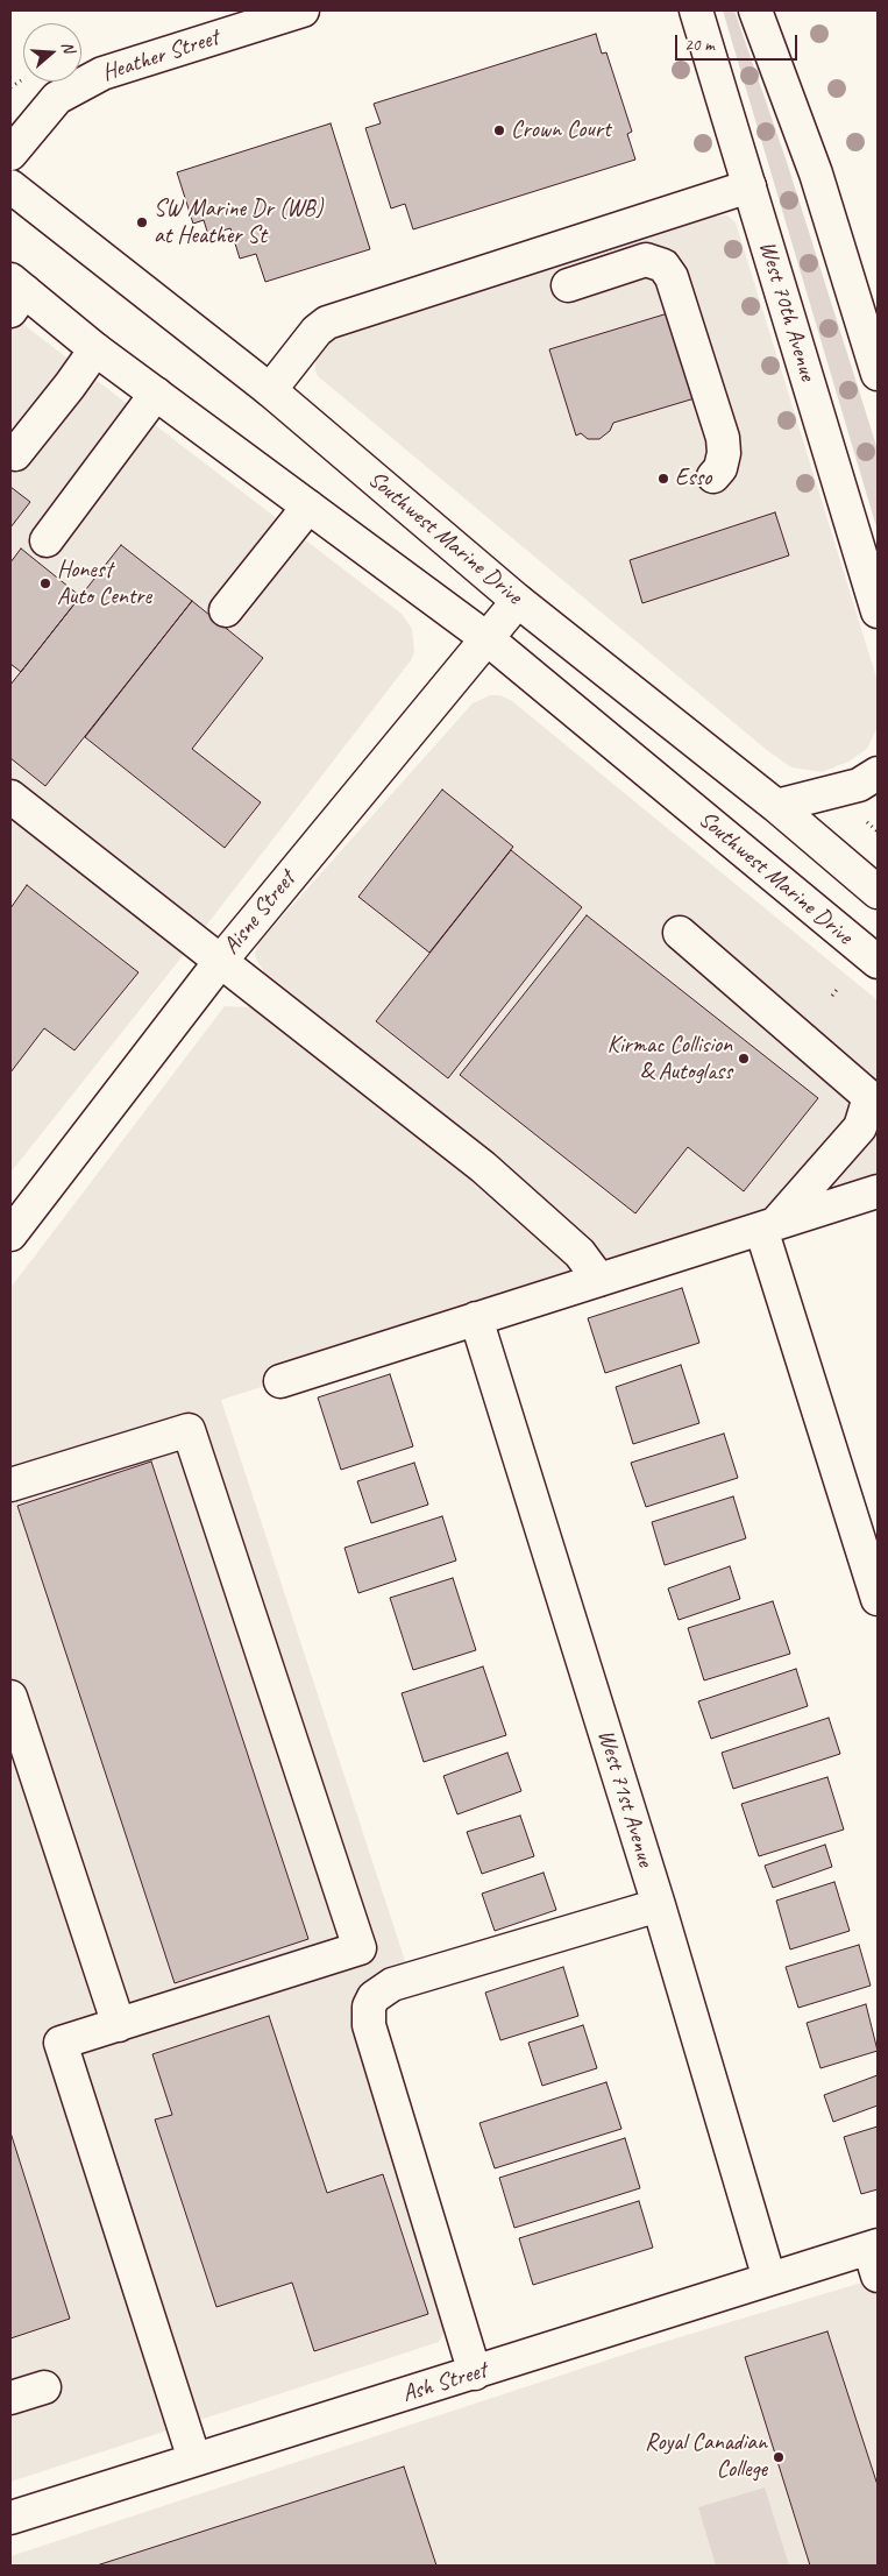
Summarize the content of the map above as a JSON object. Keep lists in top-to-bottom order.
{
  "streets": {
    "main road": [
      "Heather Street",
      "West 70th Avenue",
      "Southwest Marine Drive",
      "Aisne Street",
      "West 71st Avenue",
      "Ash Street"
    ]
  },
  "crossings": [
    ["Southwest Marine Drive", "Aisne Street"],
    ["West 71st Avenue", "Ash Street"]
  ],
  "places": [
    "Crown Court",
    "SW Marine Dr (WB) at Heather St",
    "Esso",
    "Honest Auto Centre",
    "Kirmac Collision & Autoglass",
    "Royal Canadian College"
  ],
  "scale_bar": "20 m",
  "north": "right"
}
